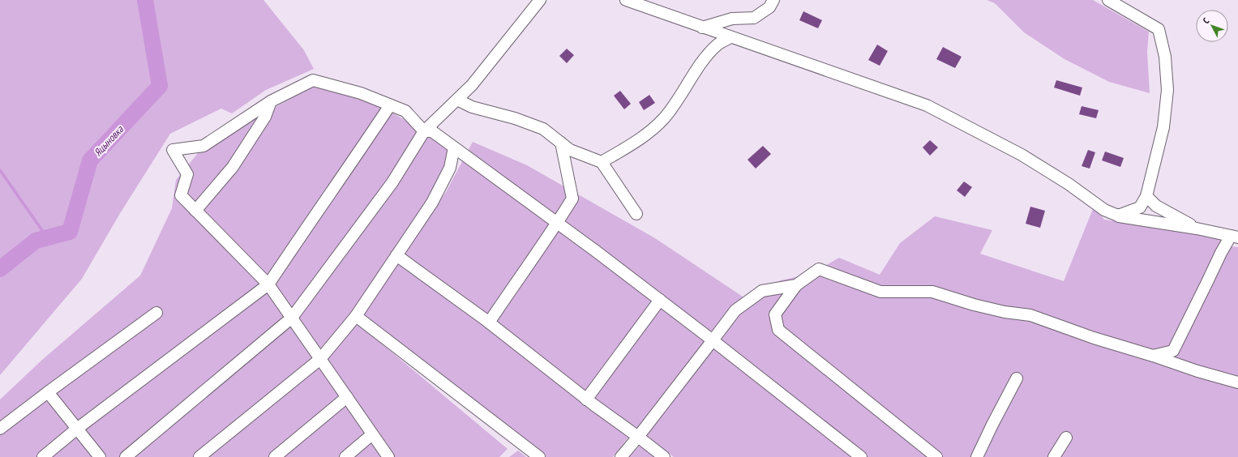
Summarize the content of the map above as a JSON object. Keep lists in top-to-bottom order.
{
  "water": ["Яцыновка"],
  "north": "top left"
}
